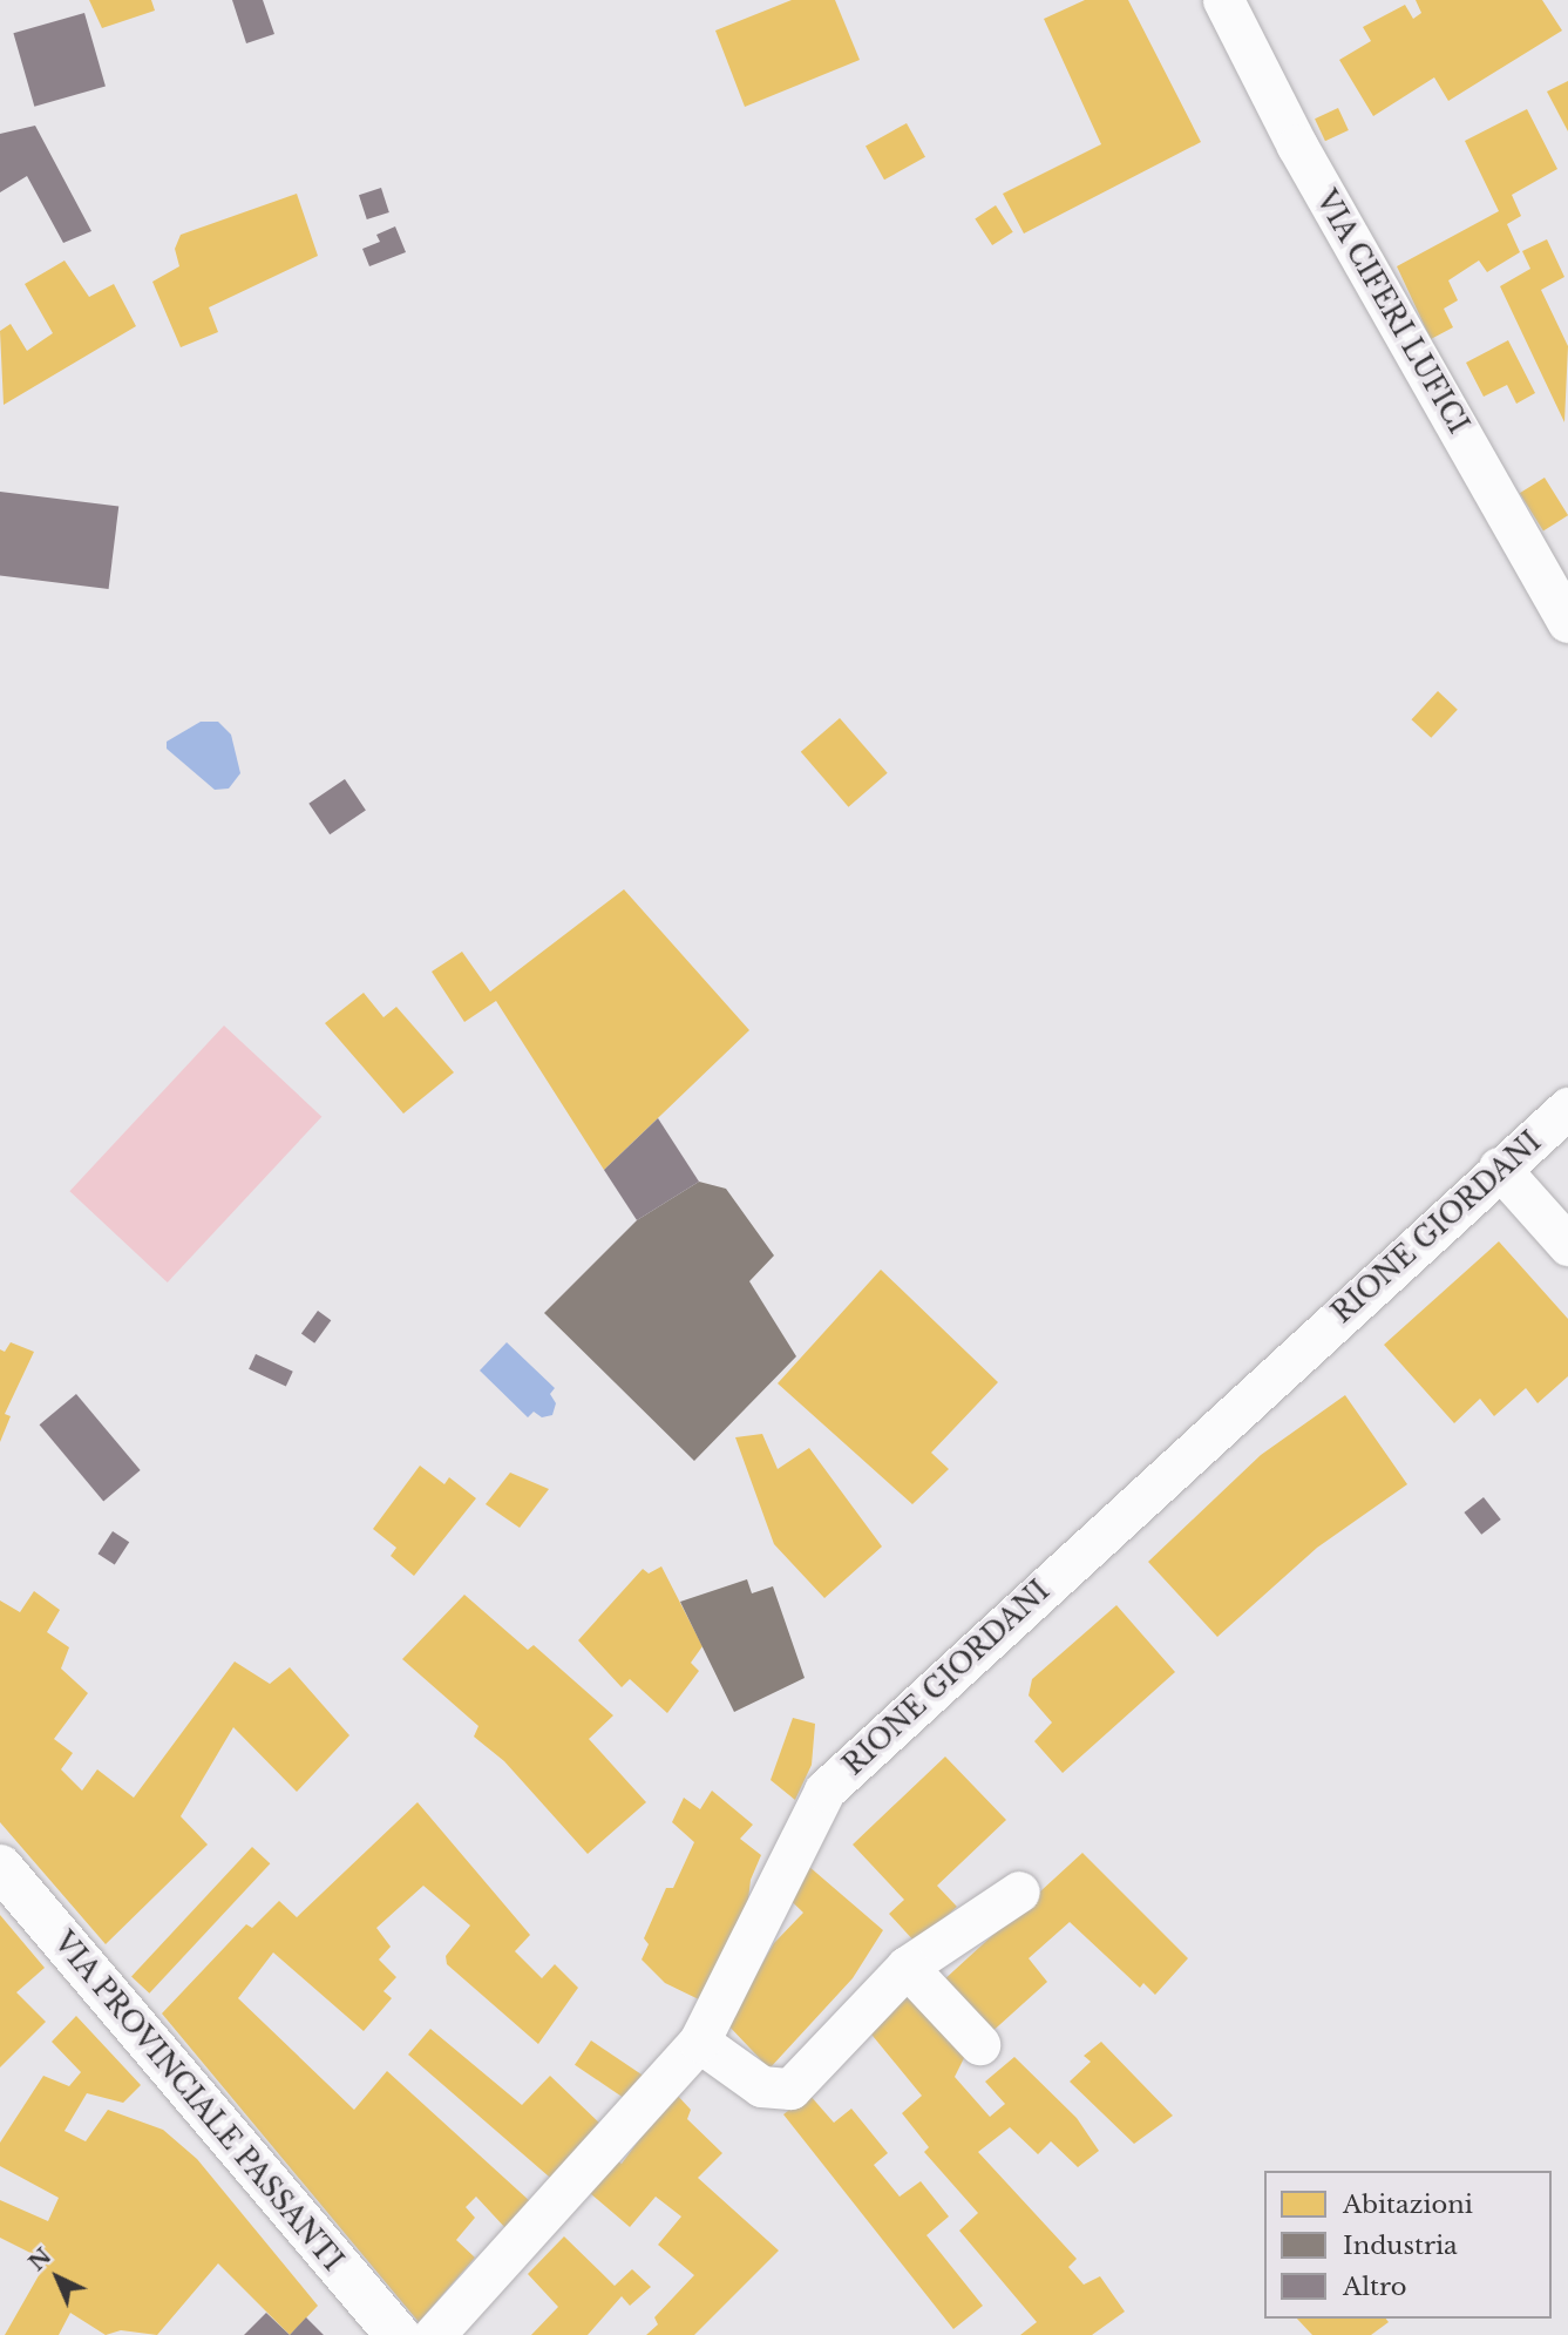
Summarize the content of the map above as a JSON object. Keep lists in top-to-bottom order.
{
  "streets": {
    "main road": ["VIA PROVINCIALE PASSANTI"],
    "street": ["VIA CIFERI LUFICI", "RIONE GIORDANI"]
  },
  "legend": ["Abitazioni", "Industria", "Altro"],
  "north": "top left"
}
